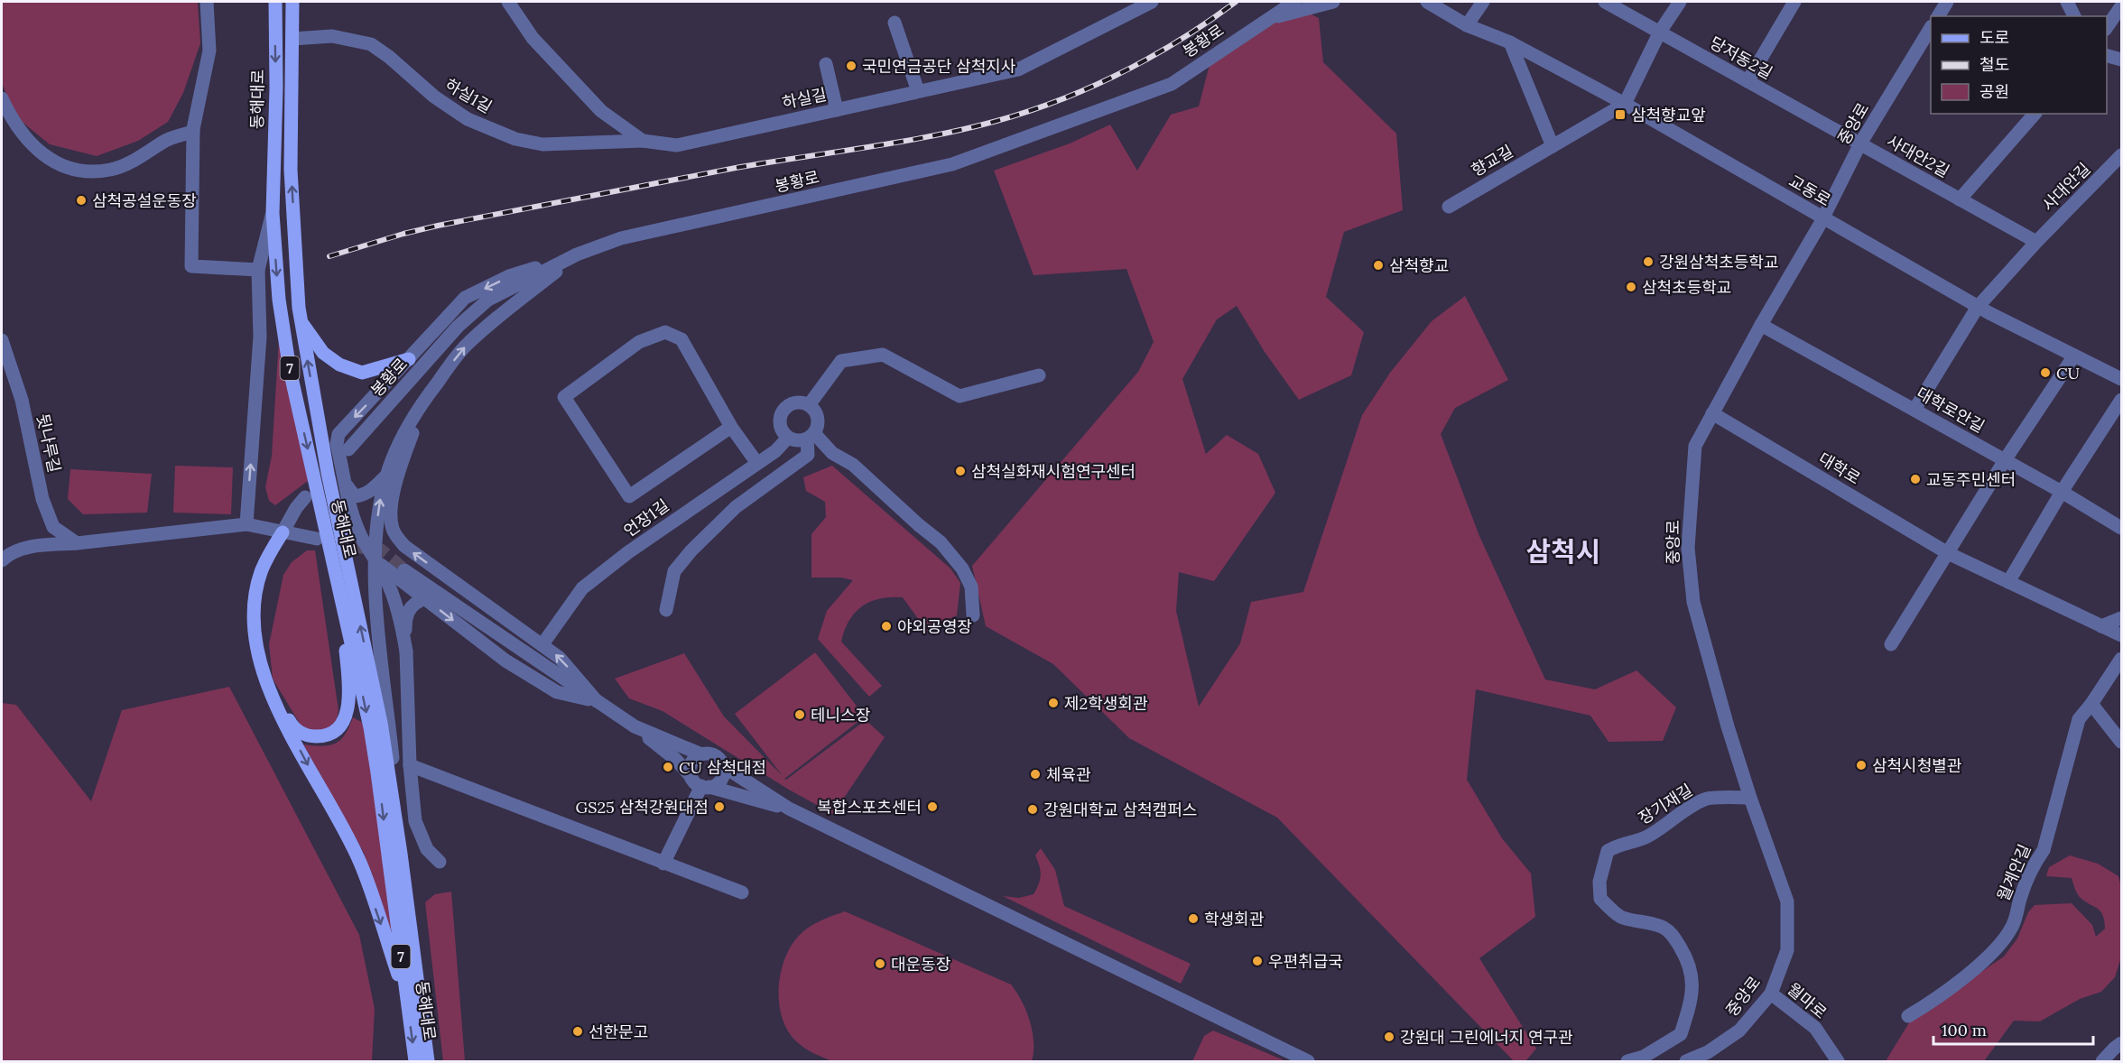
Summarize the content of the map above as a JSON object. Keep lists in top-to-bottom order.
{
  "streets": {
    "main road": ["동해대로", "7"],
    "street": [
      "봉황로",
      "당저동2길",
      "하실1길",
      "하실길",
      "중앙로",
      "사대안2길",
      "향교길",
      "사대안길",
      "교동로",
      "대학로안길",
      "뒷나루길",
      "대학로",
      "언장1길",
      "장기재길",
      "월계안길",
      "월마로"
    ]
  },
  "crossings": [
    ["당저동2길", "중앙로"],
    ["당저동2길", "사대안2길"],
    ["하실1길", "하실길"],
    ["하실1길", "동해대로"],
    ["중앙로", "사대안2길"],
    ["중앙로", "교동로"],
    ["중앙로", "대학로안길"],
    ["중앙로", "대학로"],
    ["중앙로", "장기재길"],
    ["중앙로", "월마로"],
    ["사대안2길", "사대안길"],
    ["향교길", "교동로"]
  ],
  "districts": ["삼척시"],
  "places": {
    "other": [
      "국민연금공단 삼척지사",
      "삼척공설운동장",
      "강원삼척초등학교",
      "삼척향교",
      "삼척초등학교",
      "CU",
      "삼척실화재시험연구센터",
      "교동주민센터",
      "야외공영장",
      "제2학생회관",
      "테니스장",
      "삼척시청별관",
      "CU 삼척대점",
      "체육관",
      "GS25 삼척강원대점",
      "복합스포츠센터",
      "강원대학교 삼척캠퍼스",
      "학생회관",
      "우편취급국",
      "대운동장",
      "선한문고",
      "강원대 그린에너지 연구관"
    ],
    "transit": ["삼척향교앞"]
  },
  "legend": ["도로", "철도", "공원"],
  "scale_bar": "100 m"
}
